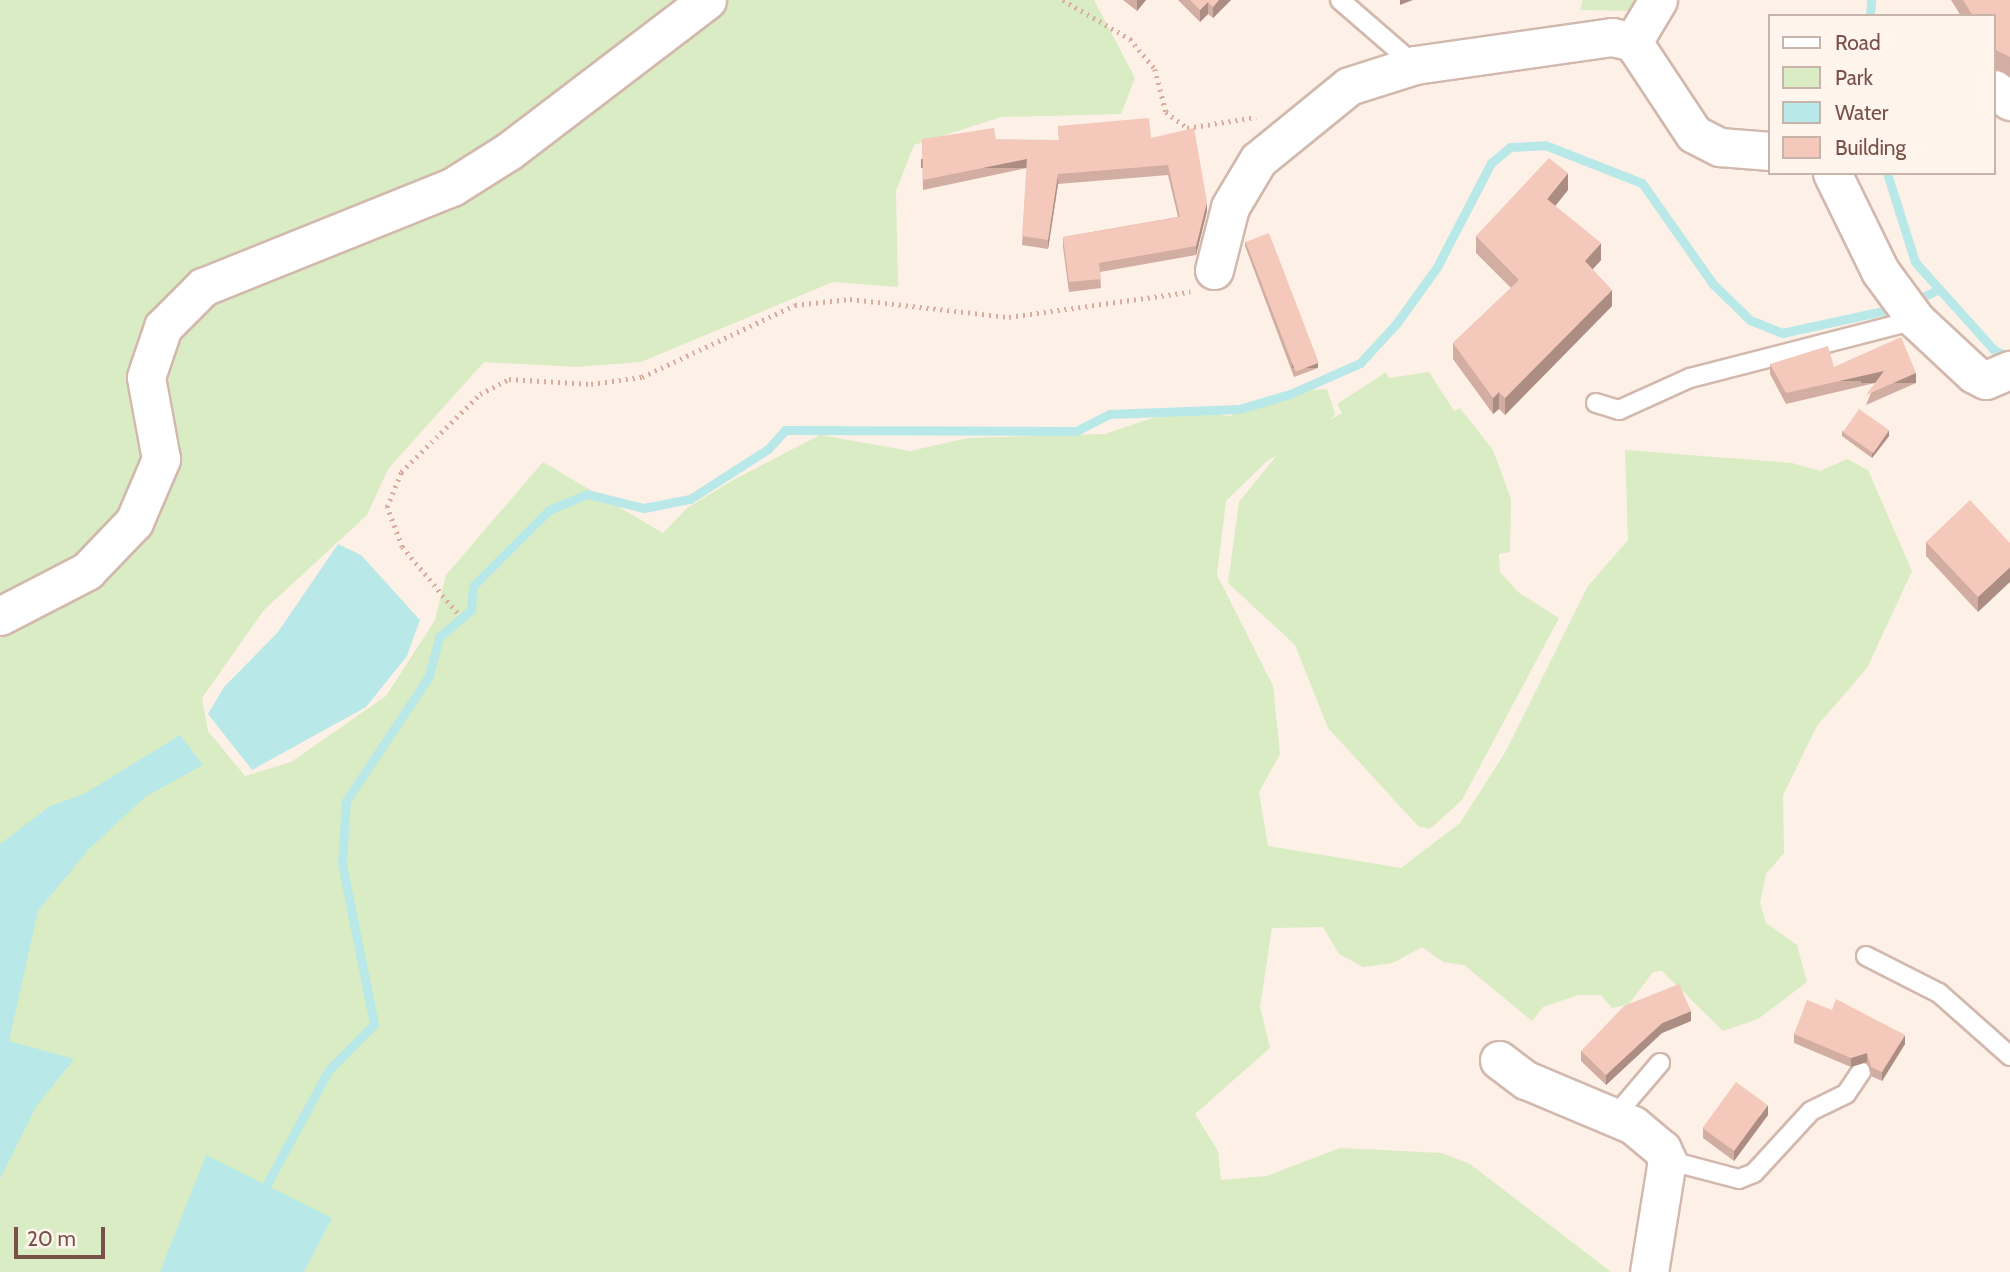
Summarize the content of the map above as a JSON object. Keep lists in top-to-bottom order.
{
  "legend": [
    "Road",
    "Park",
    "Water",
    "Building"
  ],
  "scale_bar": "20 m"
}
